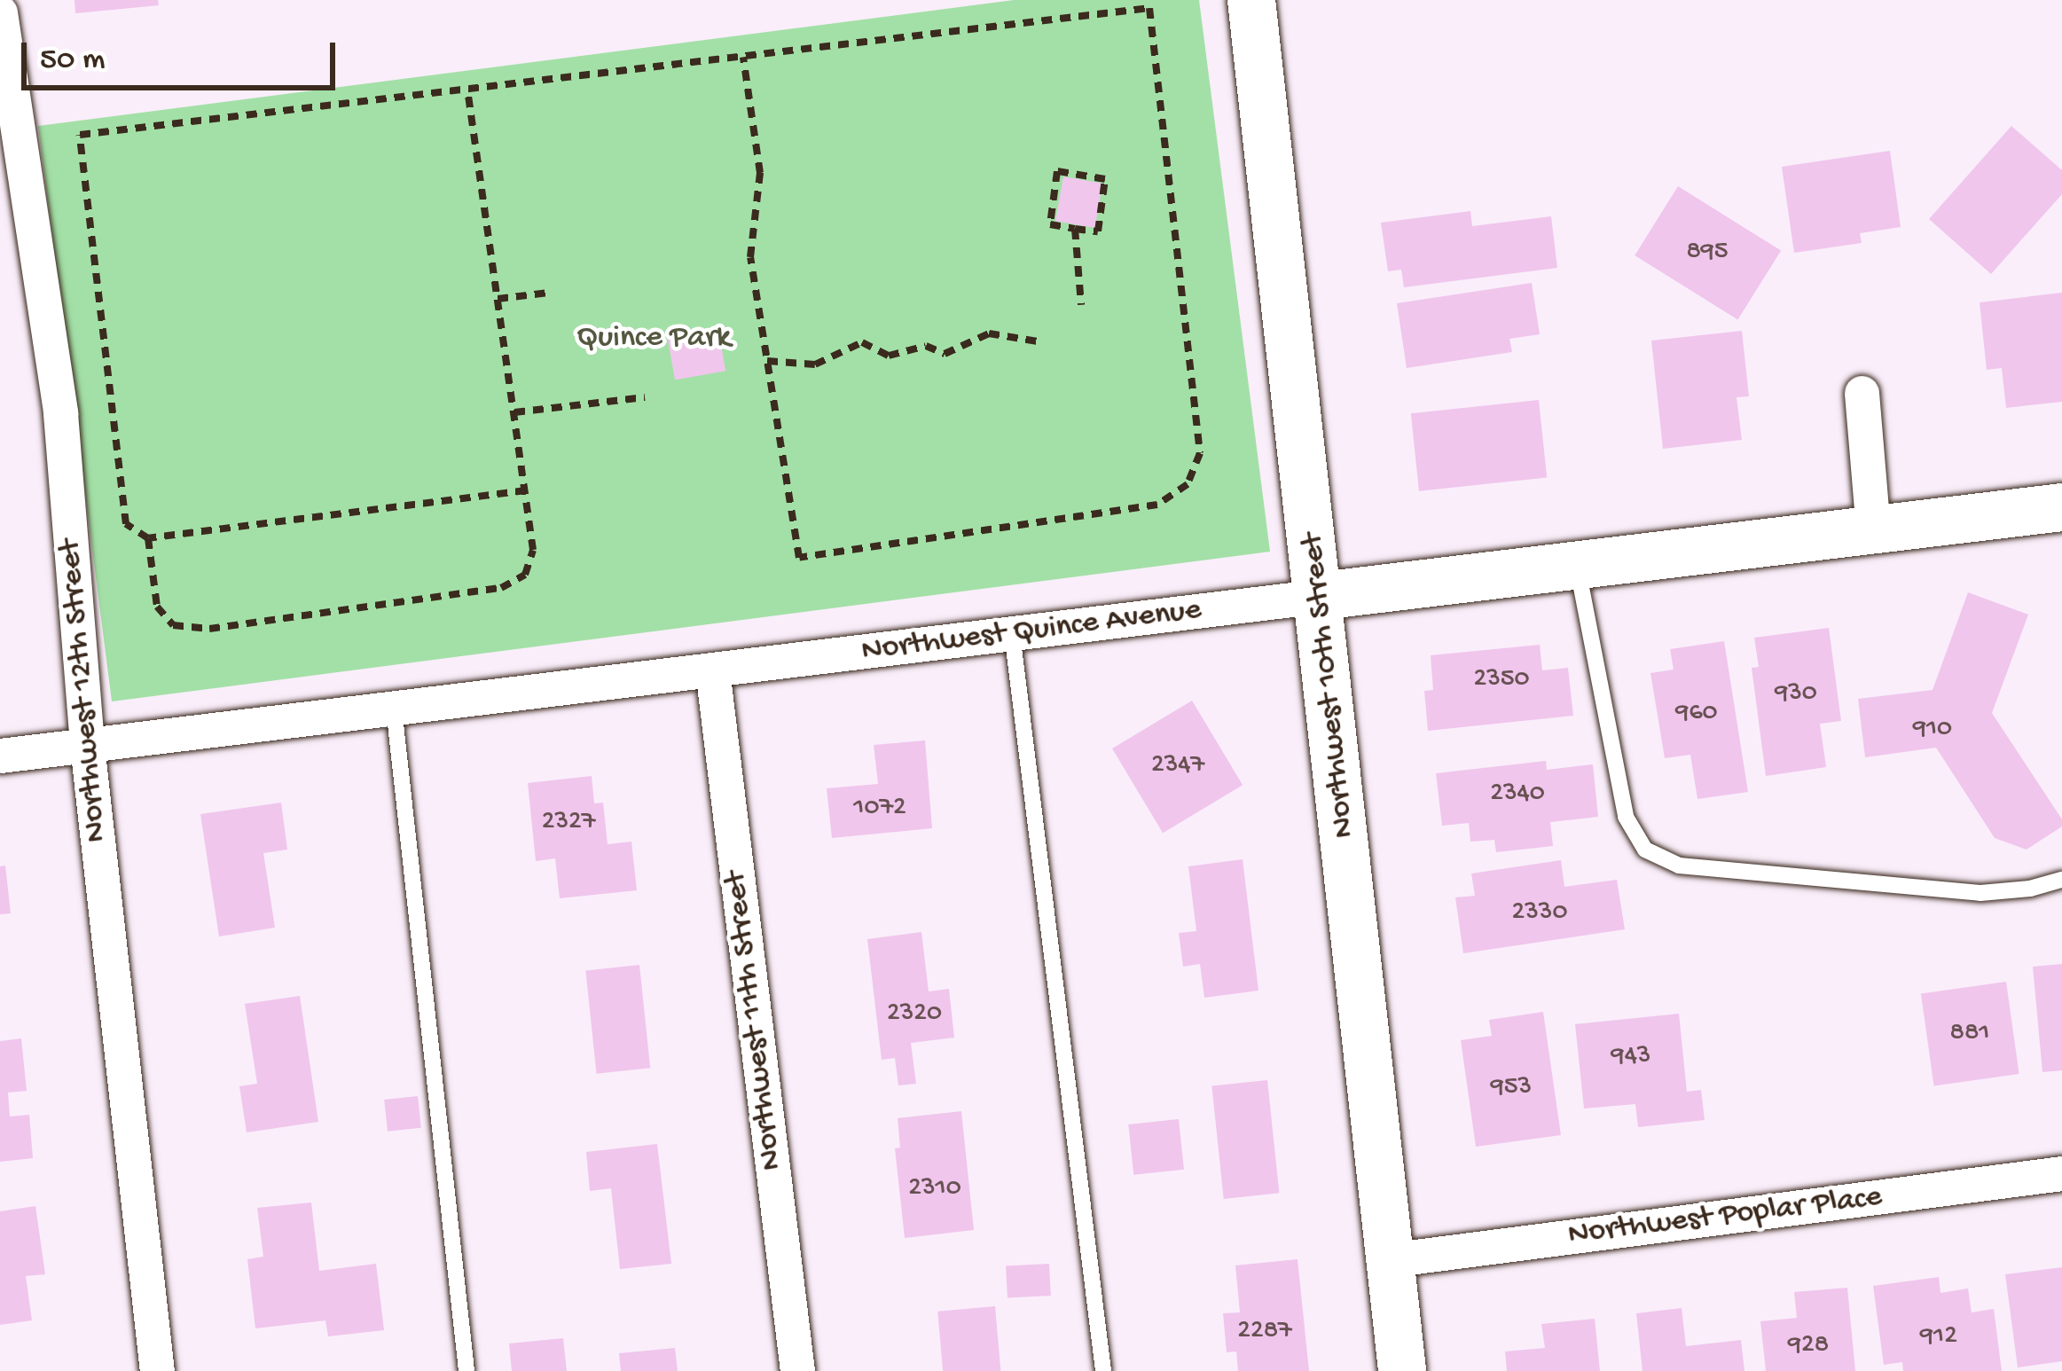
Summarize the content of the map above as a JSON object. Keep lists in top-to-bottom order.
{
  "streets": {
    "street": [
      "Northwest Quince Avenue",
      "Northwest 10th Street",
      "Northwest 12th Street",
      "Northwest 11th Street",
      "Northwest Poplar Place"
    ]
  },
  "crossings": [
    ["Northwest Quince Avenue", "Northwest 10th Street"],
    ["Northwest Quince Avenue", "Northwest 12th Street"],
    ["Northwest Quince Avenue", "Northwest 11th Street"],
    ["Northwest 10th Street", "Northwest Poplar Place"]
  ],
  "parks": ["Quince Park"],
  "house_numbers": [
    "895",
    "2350",
    "930",
    "960",
    "910",
    "2347",
    "2340",
    "1072",
    "2327",
    "2330",
    "2320",
    "881",
    "943",
    "953",
    "2310",
    "2287",
    "912",
    "928"
  ],
  "scale_bar": "50 m"
}
